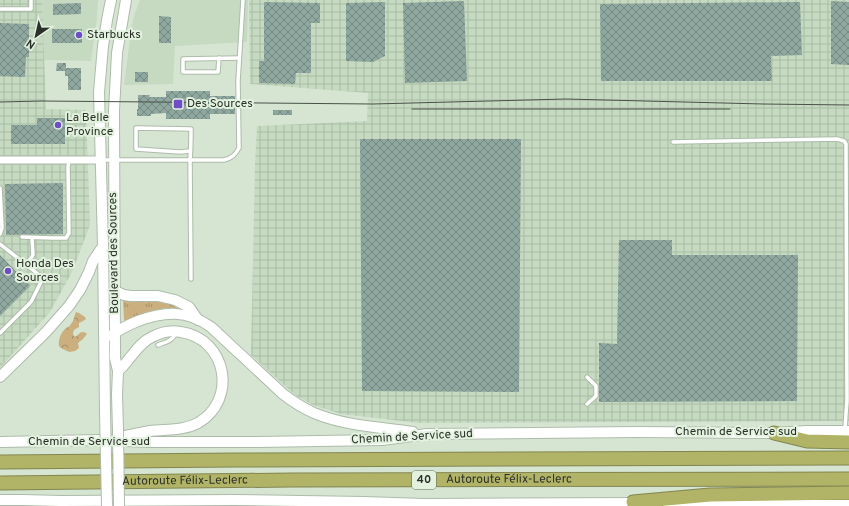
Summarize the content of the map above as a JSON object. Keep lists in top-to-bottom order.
{
  "streets": {
    "highway": ["40", "Autoroute Félix-Leclerc"],
    "main road": ["Boulevard des Sources", "Chemin de Service sud"]
  },
  "places": {
    "other": ["Starbucks", "La Belle Province", "Honda Des Sources"],
    "transit": ["Des Sources"]
  },
  "north": "bottom left"
}
